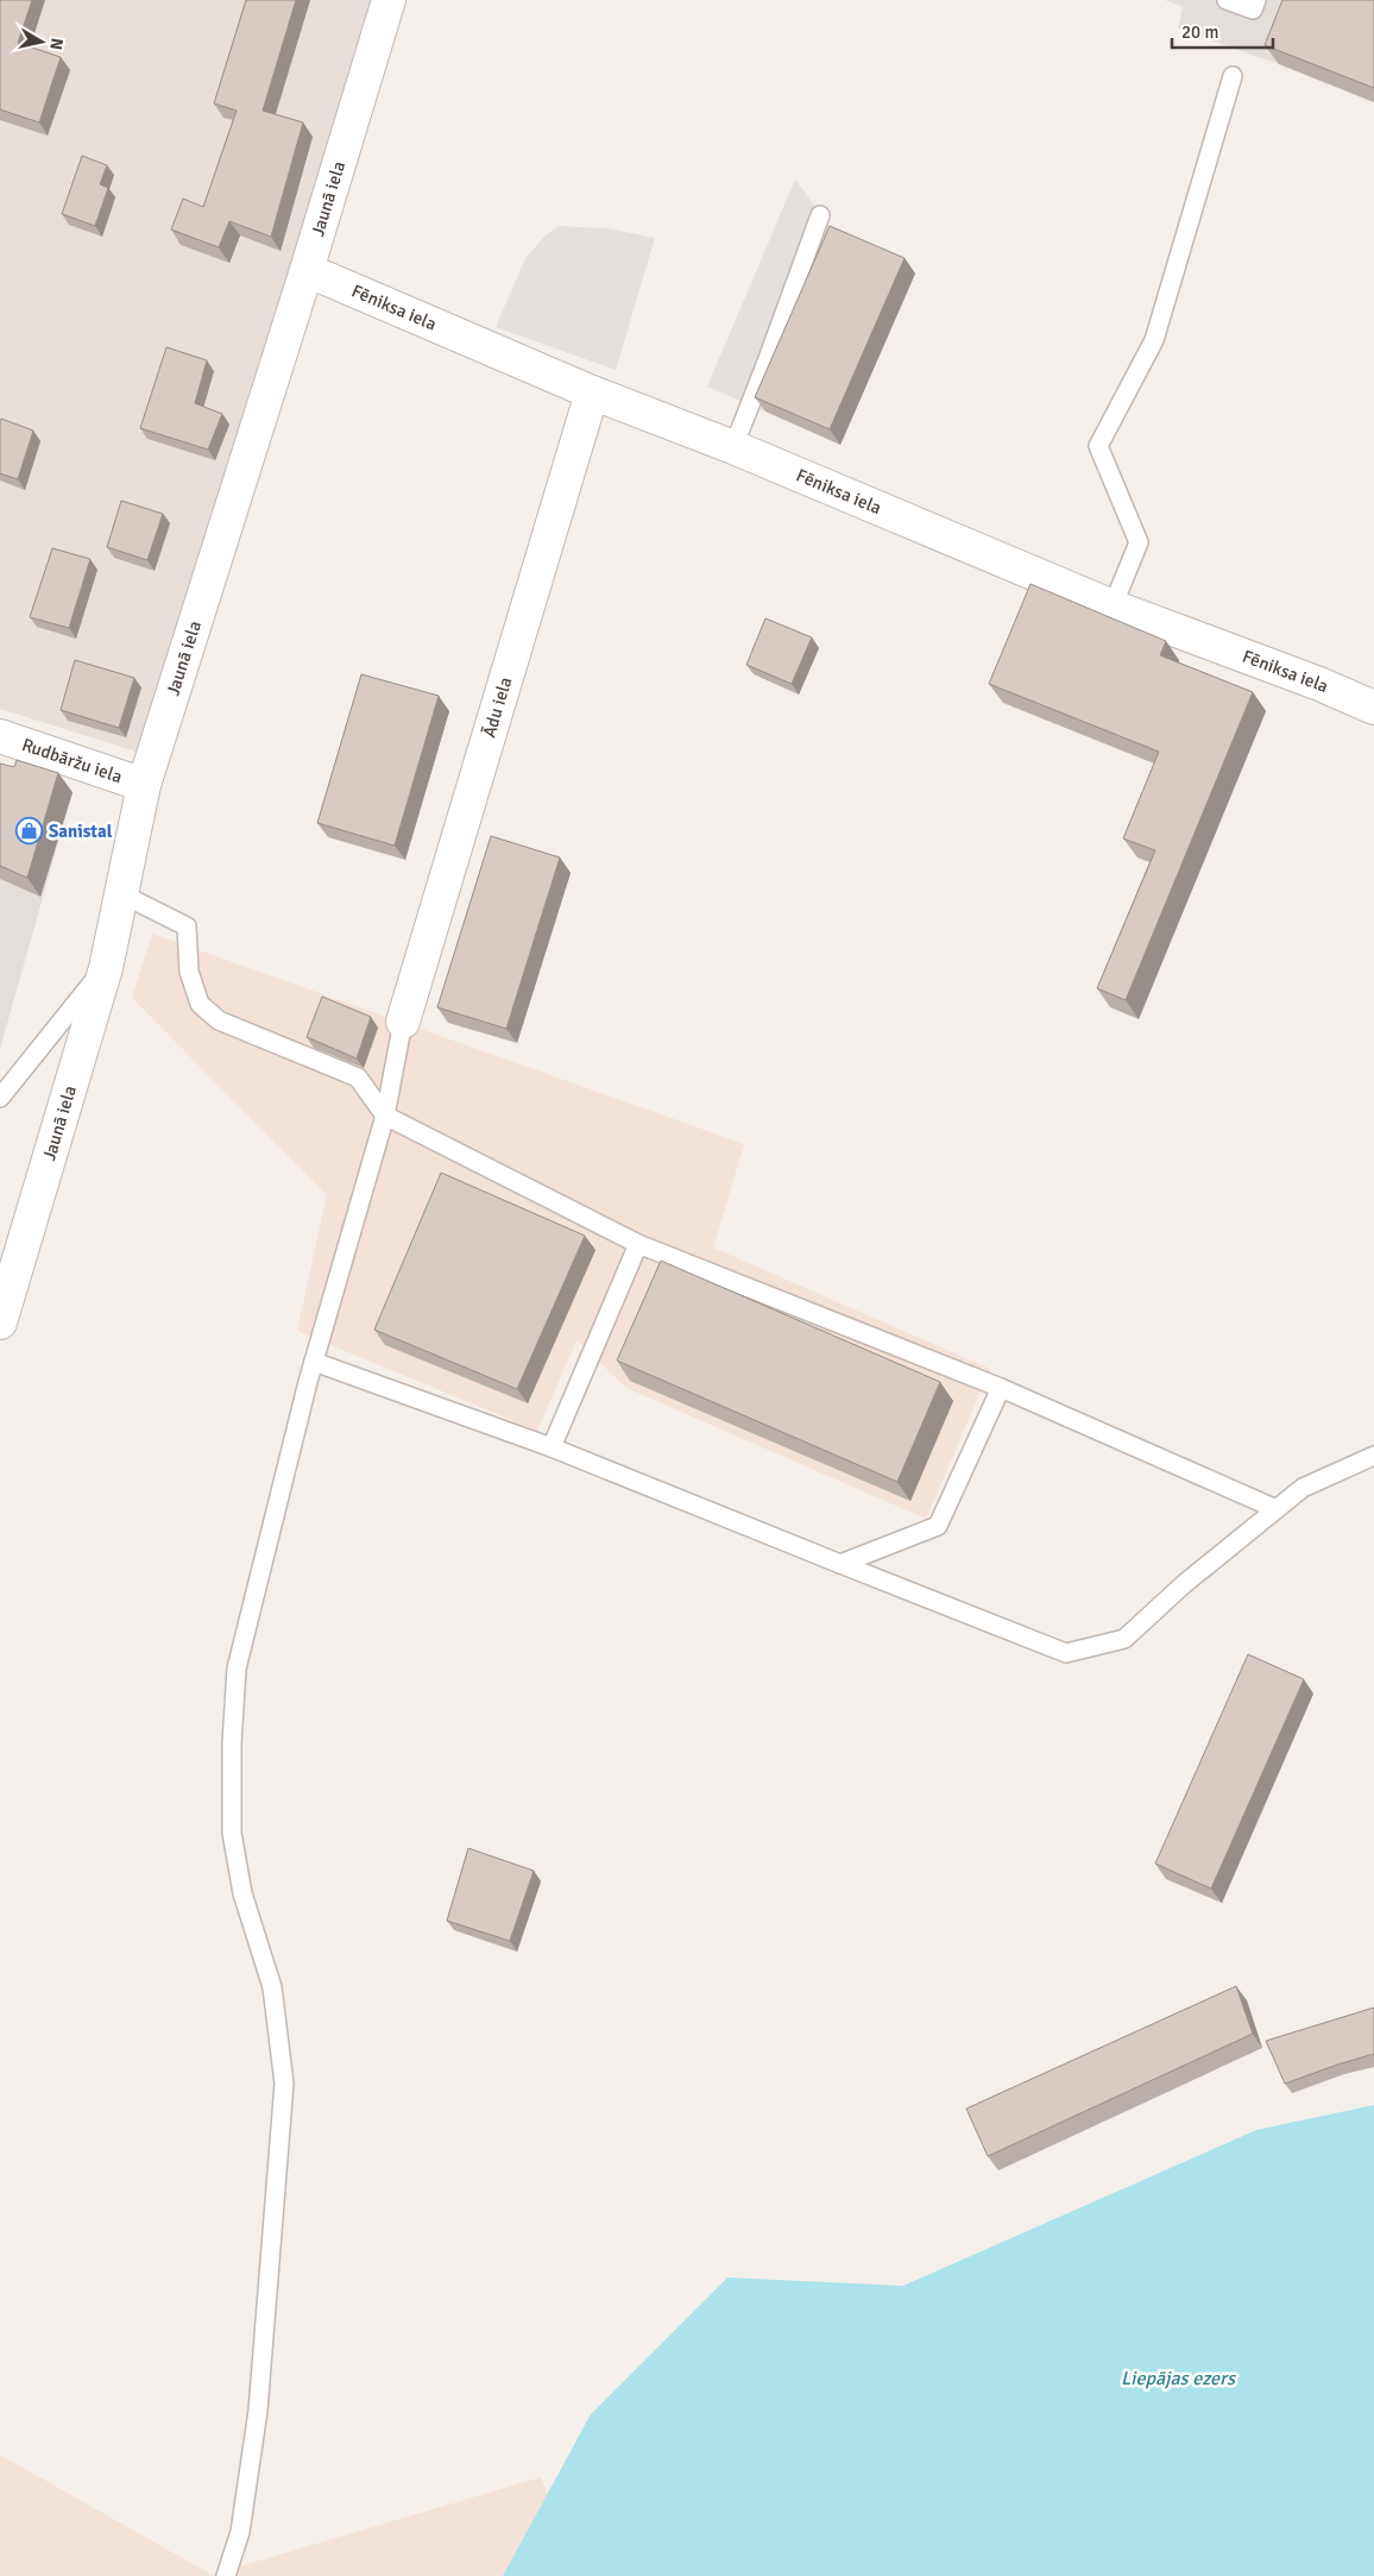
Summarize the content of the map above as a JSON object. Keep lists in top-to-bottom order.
{
  "streets": {
    "street": [
      "Jaunā iela",
      "Fēniksa iela",
      "Ādu iela",
      "Rudbāržu iela"
    ]
  },
  "crossings": [
    ["Jaunā iela", "Fēniksa iela"],
    ["Jaunā iela", "Rudbāržu iela"],
    ["Fēniksa iela", "Ādu iela"]
  ],
  "water": ["Liepājas ezers"],
  "places": {
    "shop": ["Sanistal"]
  },
  "scale_bar": "20 m",
  "north": "right"
}
